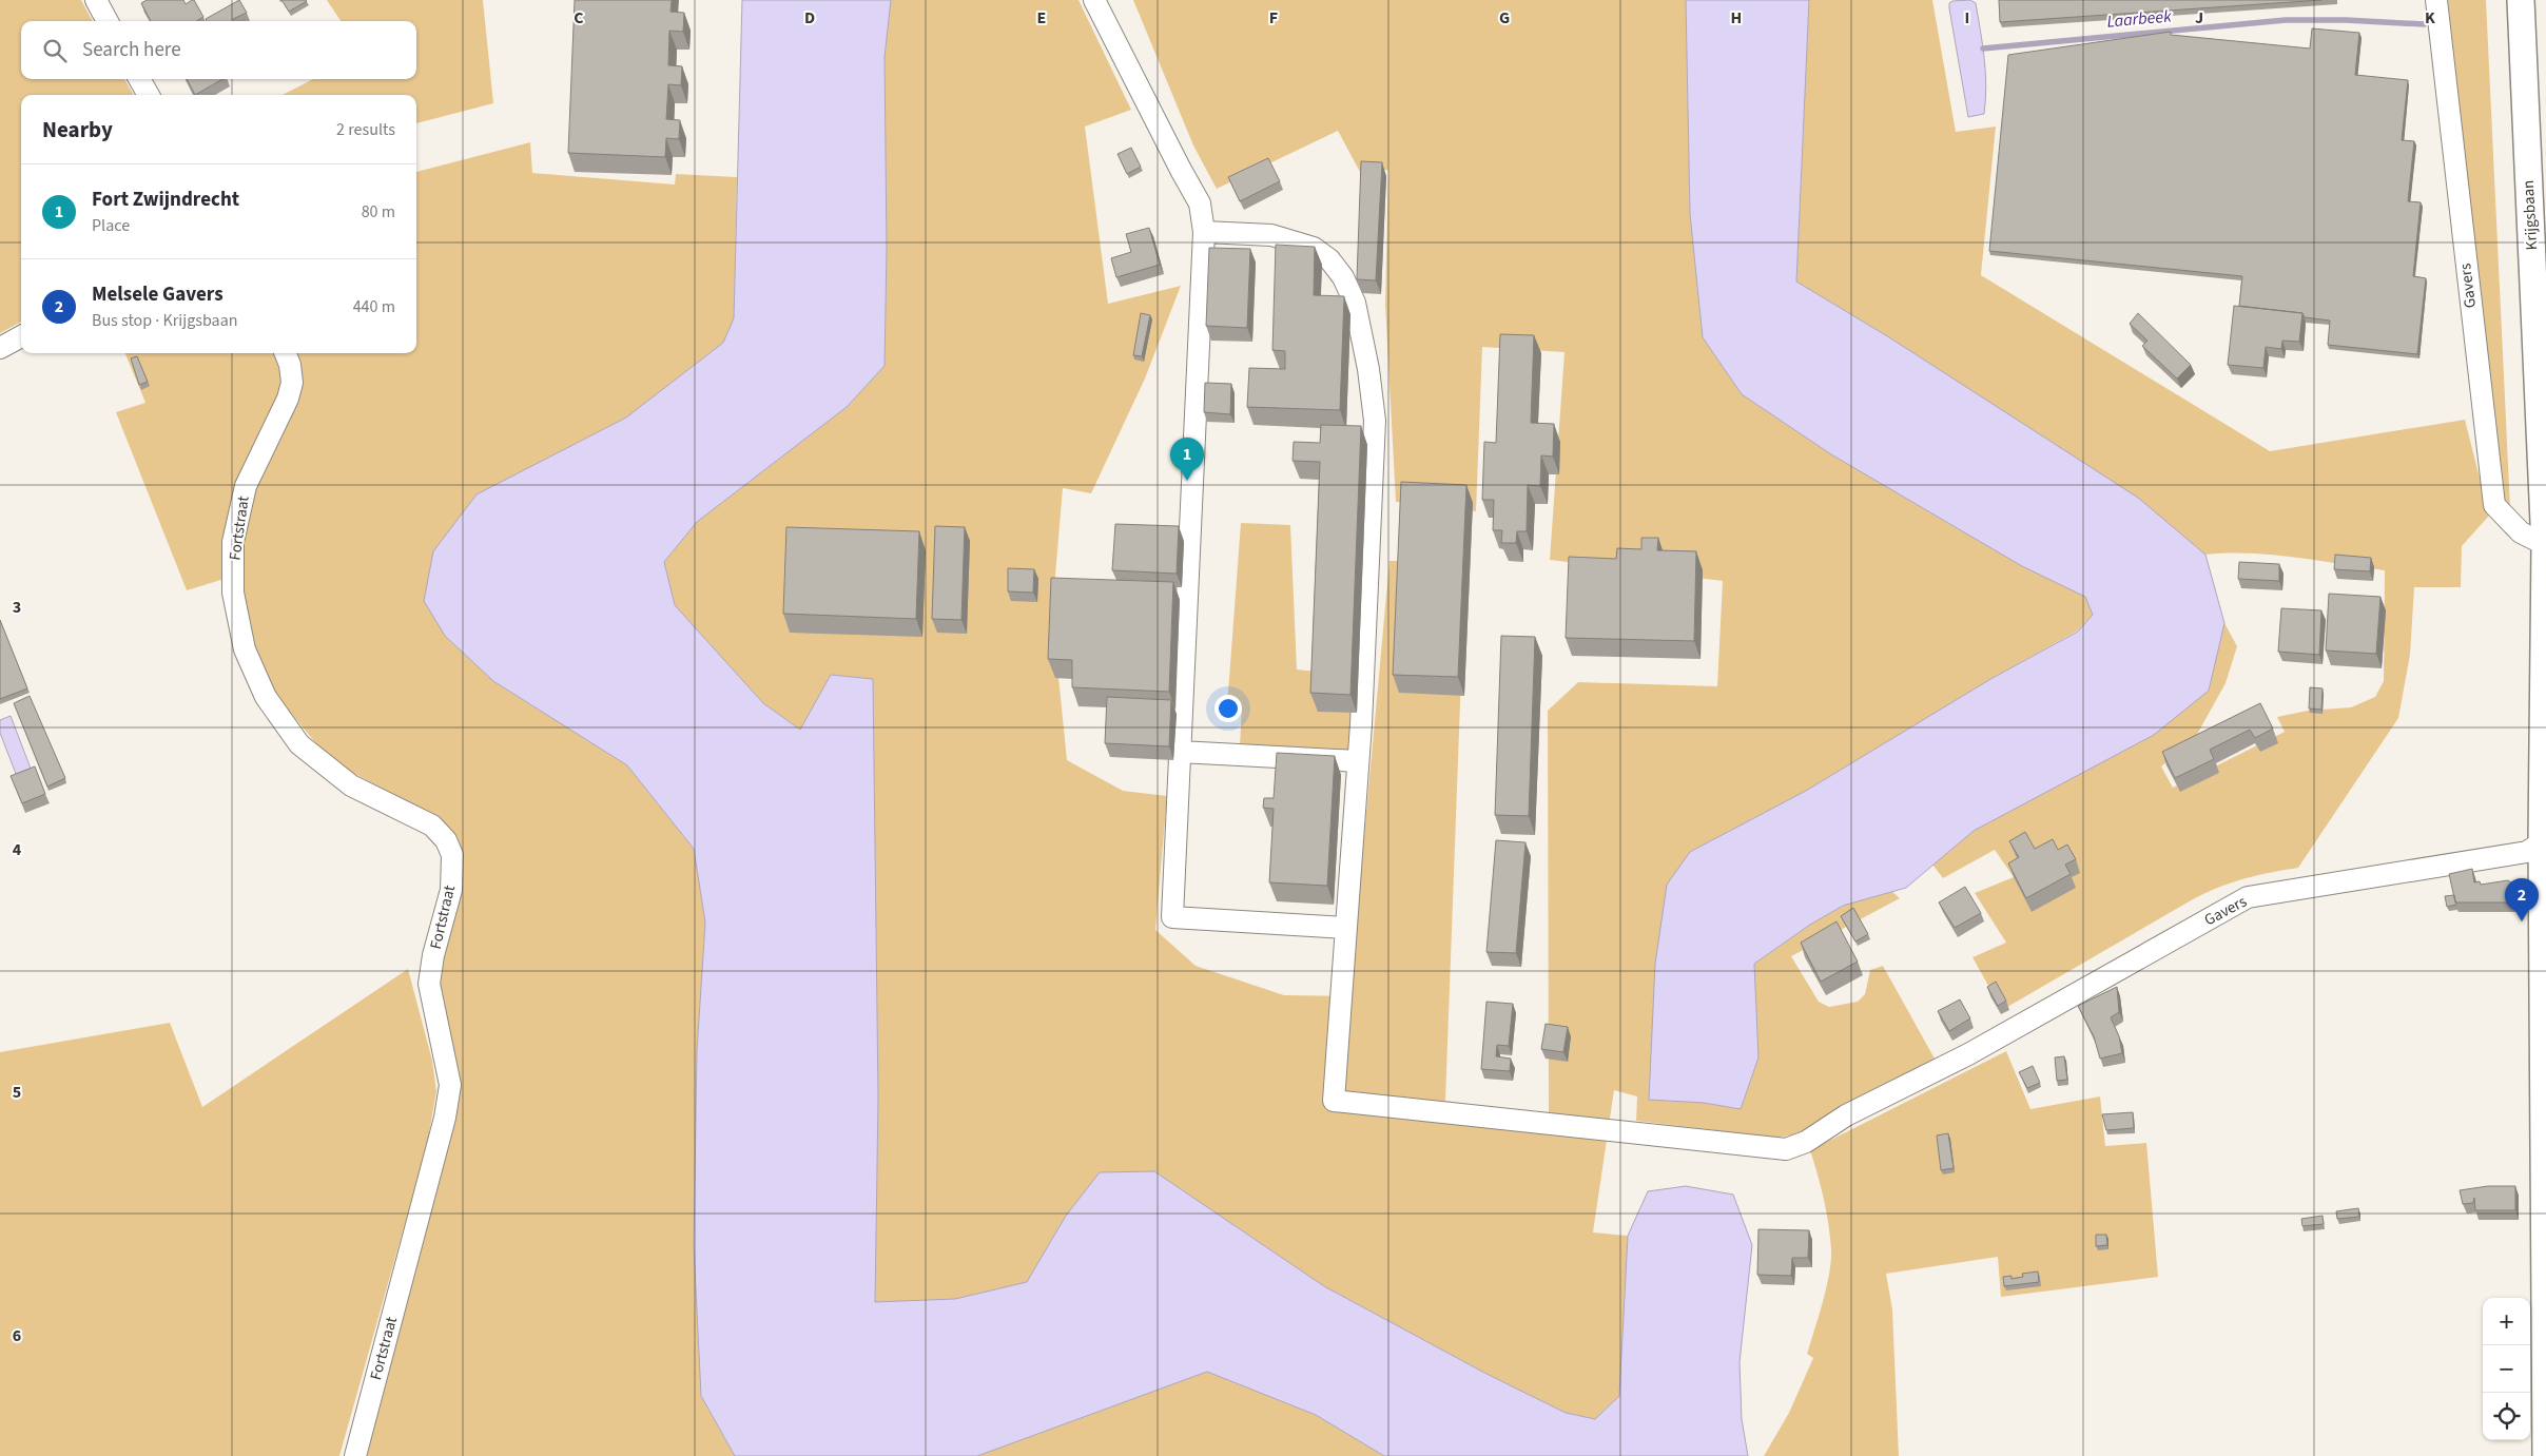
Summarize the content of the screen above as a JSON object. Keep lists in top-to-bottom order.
{
  "streets": {
    "main road": ["Krijgsbaan"],
    "street": ["Gavers", "Fortstraat"]
  },
  "crossings": [
    ["Krijgsbaan", "Gavers"]
  ],
  "water": ["Laarbeek"],
  "page": {
    "search": "Search here",
    "heading": ["Nearby", "2 results"],
    "list": [
      {
        "mark": "1",
        "name": "Fort Zwijndrecht",
        "note": "Place",
        "value": "80 m"
      },
      {
        "mark": "2",
        "name": "Melsele Gavers",
        "note": "Bus stop · Krijgsbaan",
        "value": "440 m"
      }
    ],
    "pins": ["1", "2"],
    "map_buttons": ["+", "−"]
  },
  "grid": {
    "columns": [
      "C",
      "D",
      "E",
      "F",
      "G",
      "H",
      "I",
      "J",
      "K"
    ],
    "rows": [
      "3",
      "4",
      "5",
      "6"
    ]
  }
}
